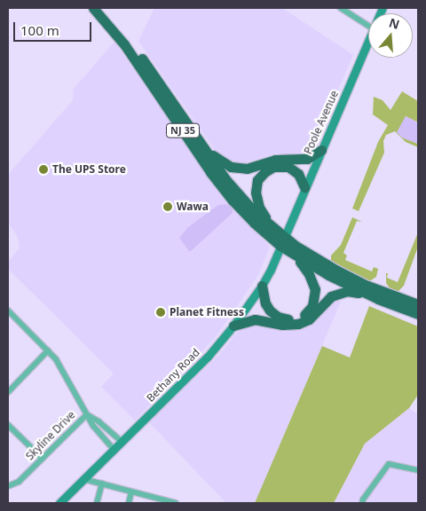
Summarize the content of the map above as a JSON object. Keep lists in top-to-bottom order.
{
  "streets": {
    "highway": ["NJ 35"],
    "street": ["Poole Avenue", "Bethany Road", "Skyline Drive"]
  },
  "crossings": [
    ["Poole Avenue", "NJ 35"],
    ["Poole Avenue", "Bethany Road"],
    ["NJ 35", "Bethany Road"]
  ],
  "places": ["The UPS Store", "Wawa", "Planet Fitness"],
  "scale_bar": "100 m",
  "north": "top"
}
